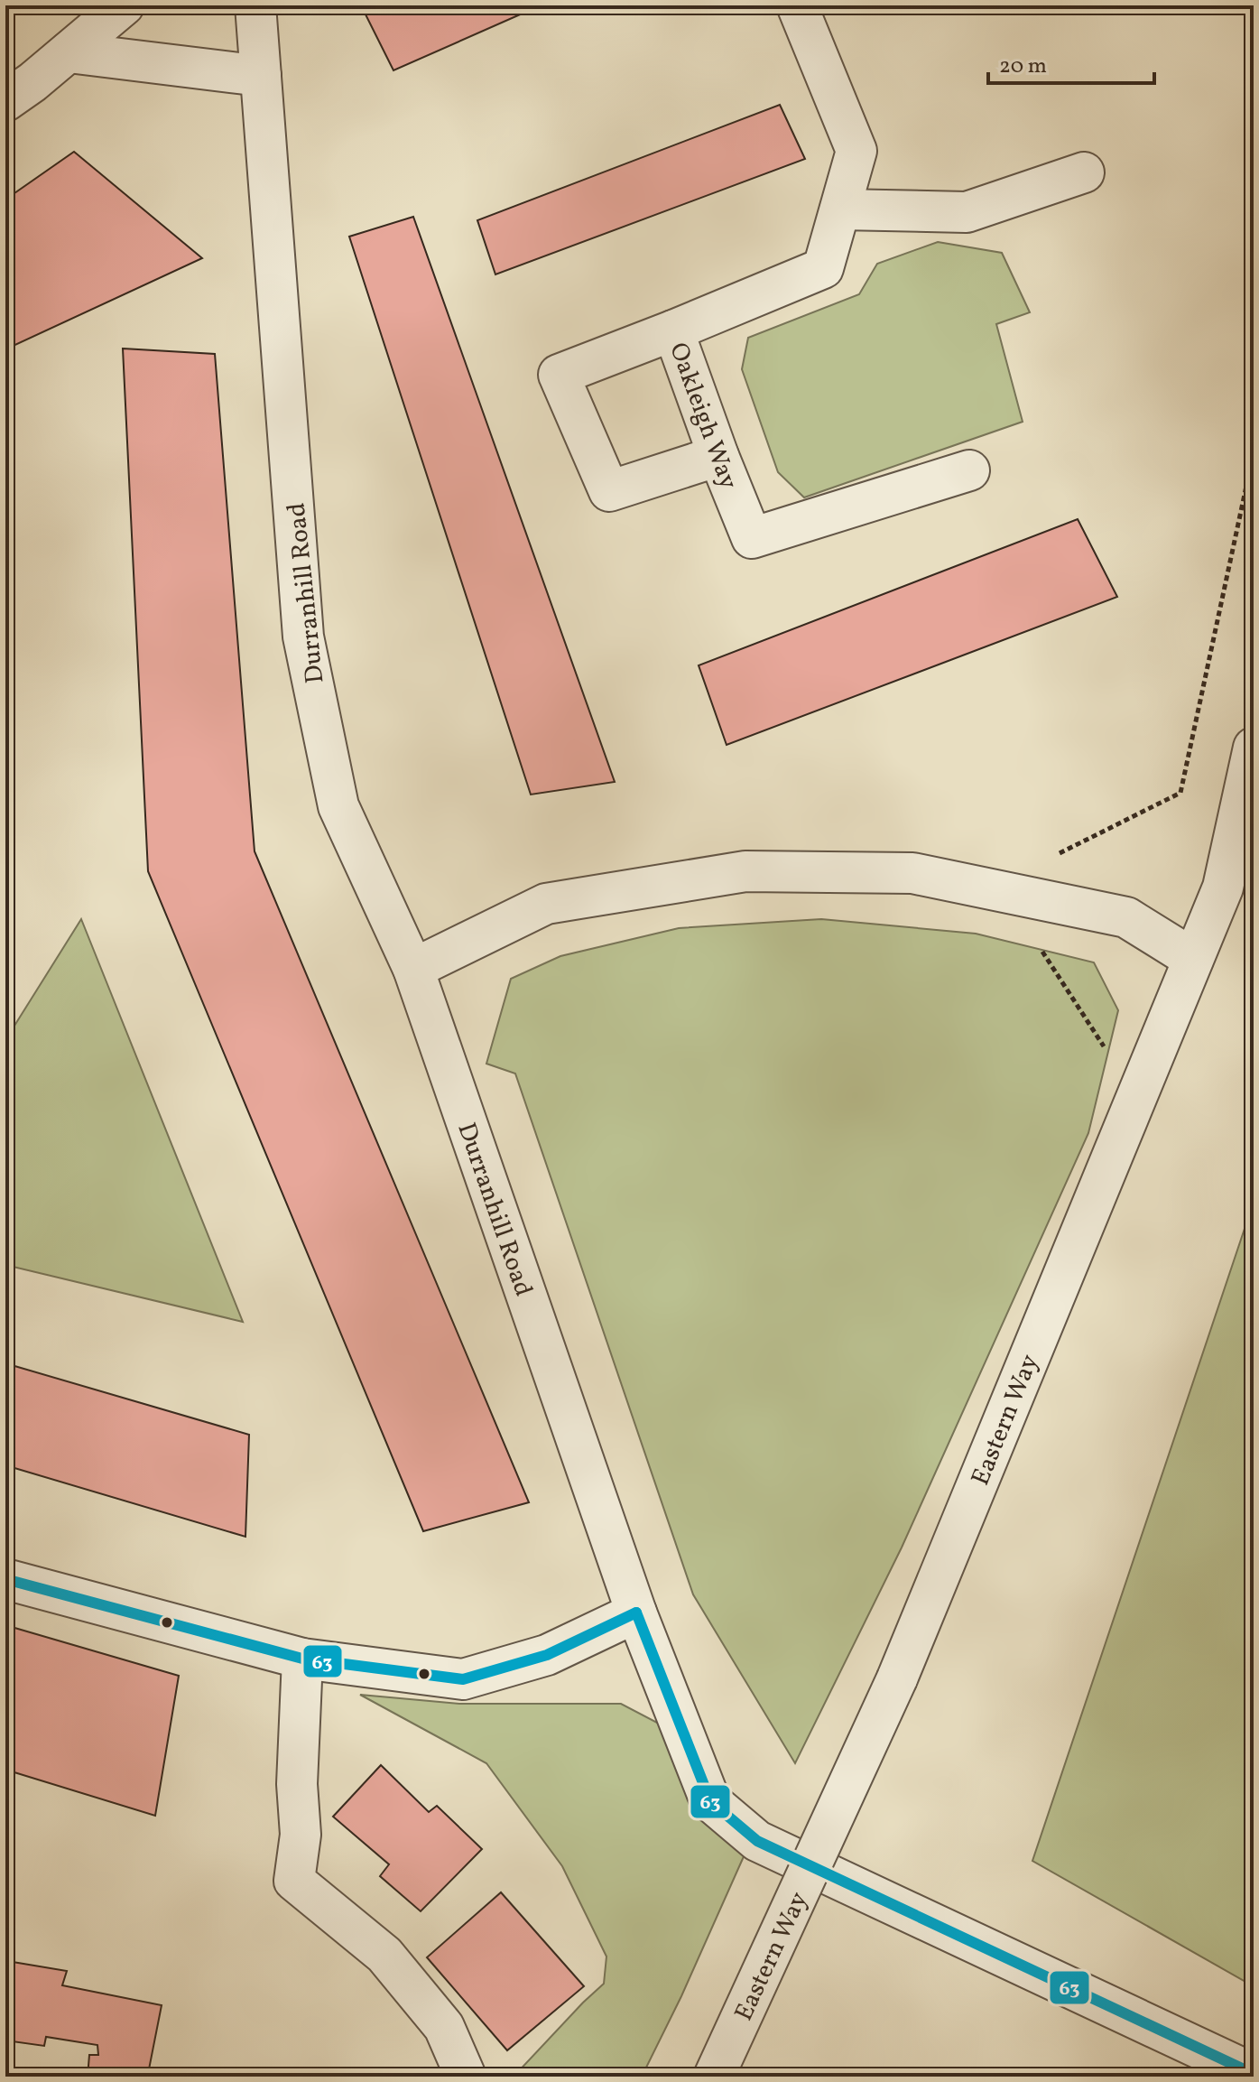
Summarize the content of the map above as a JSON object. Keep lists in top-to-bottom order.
{
  "streets": {
    "street": ["Oakleigh Way", "Durranhill Road", "Eastern Way"]
  },
  "lines": ["transit line 63"],
  "scale_bar": "20 m"
}
